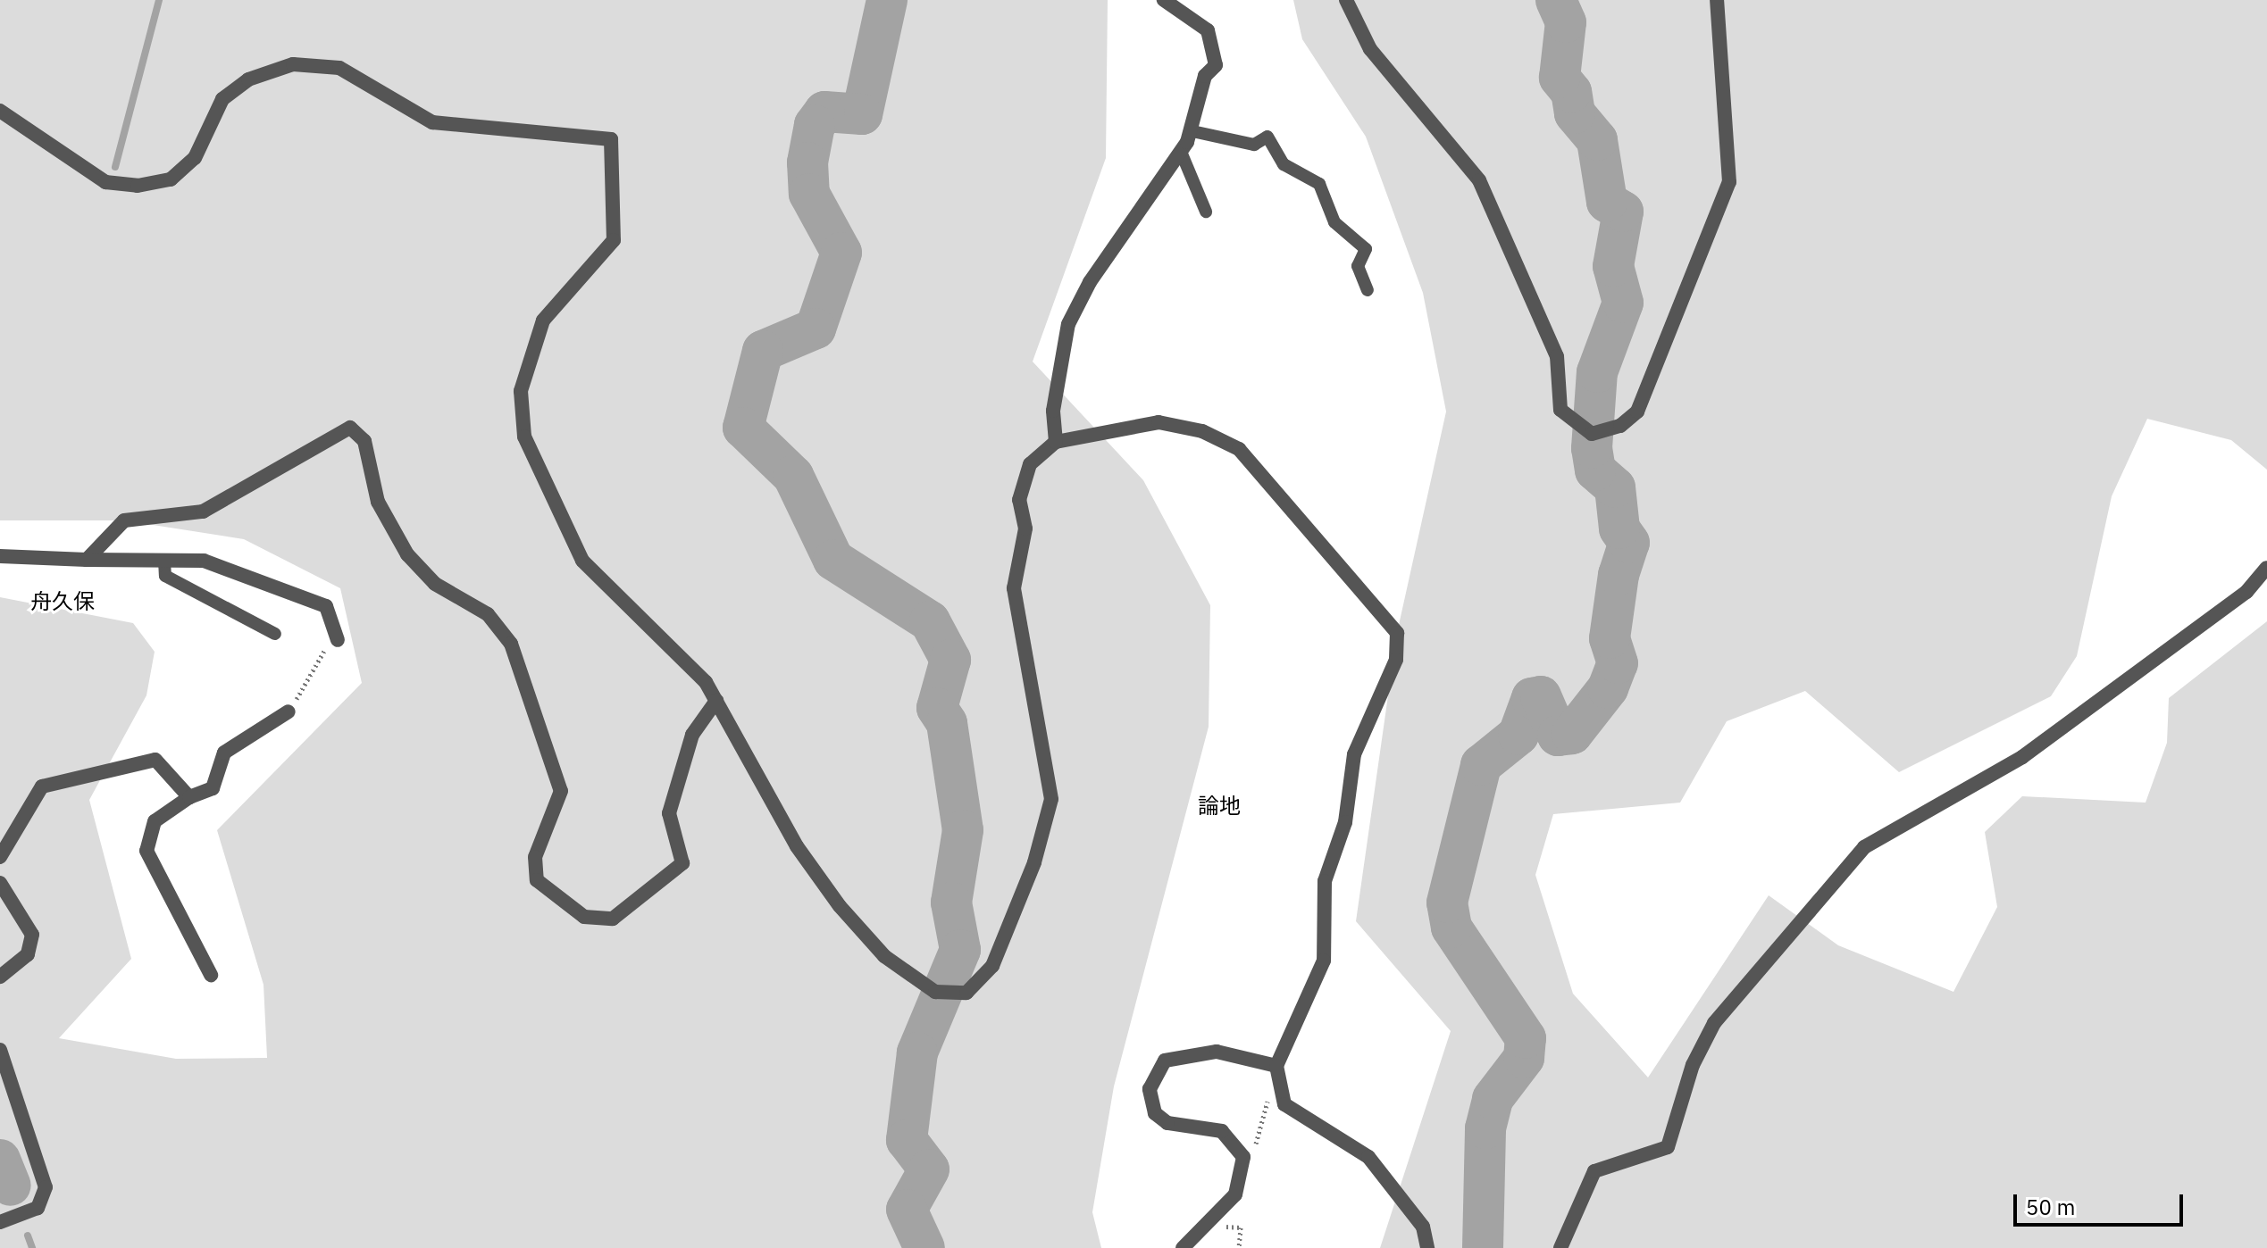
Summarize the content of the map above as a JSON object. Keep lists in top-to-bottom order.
{
  "districts": ["舟久保", "論地"],
  "scale_bar": "50 m"
}
